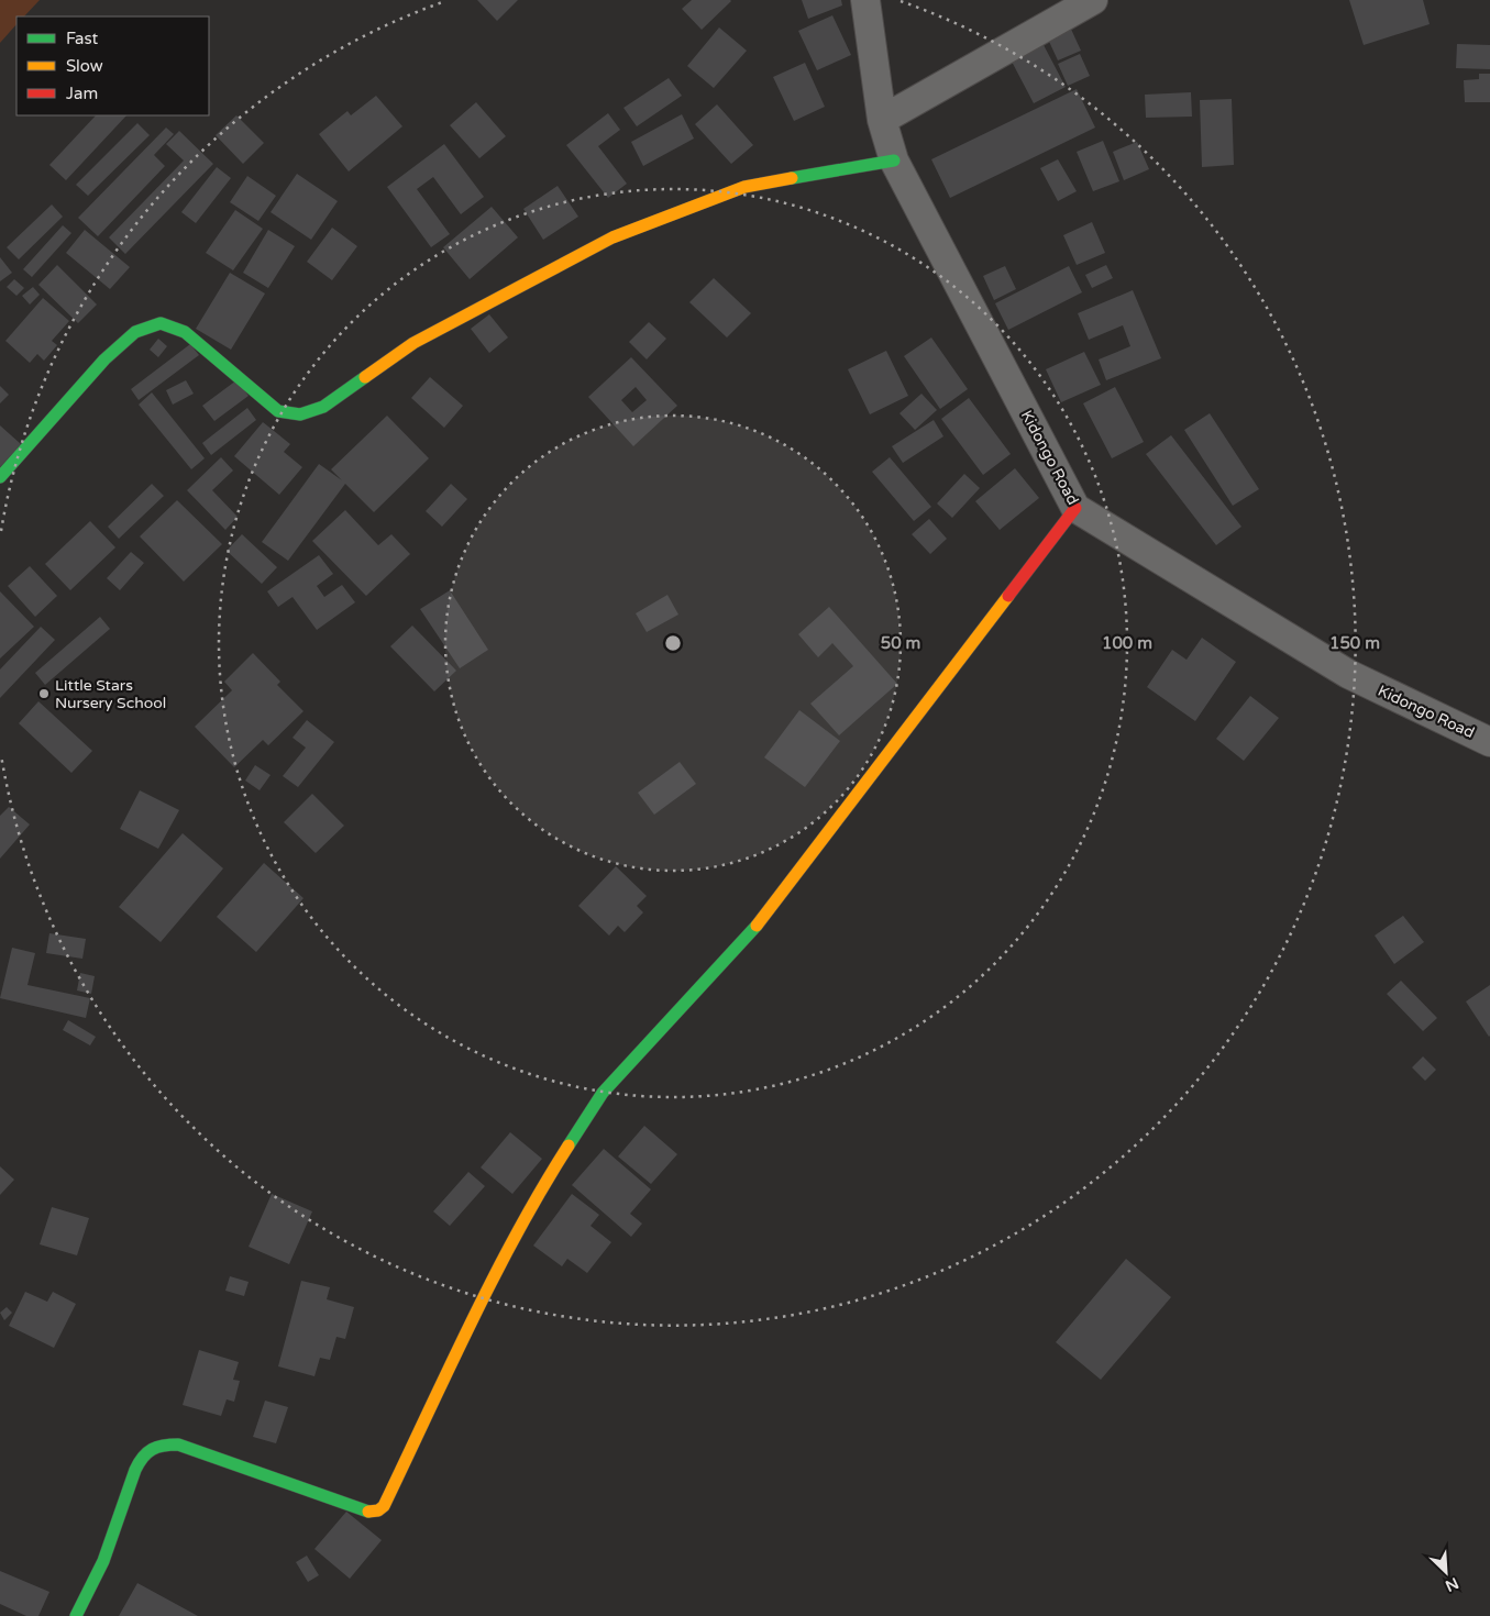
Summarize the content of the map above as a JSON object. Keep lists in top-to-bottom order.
{
  "streets": {
    "street": ["Kidongo Road"]
  },
  "places": ["Little Stars Nursery School"],
  "legend": ["Fast", "Slow", "Jam"],
  "north": "bottom right",
  "rings": ["50 m", "100 m", "150 m"]
}
